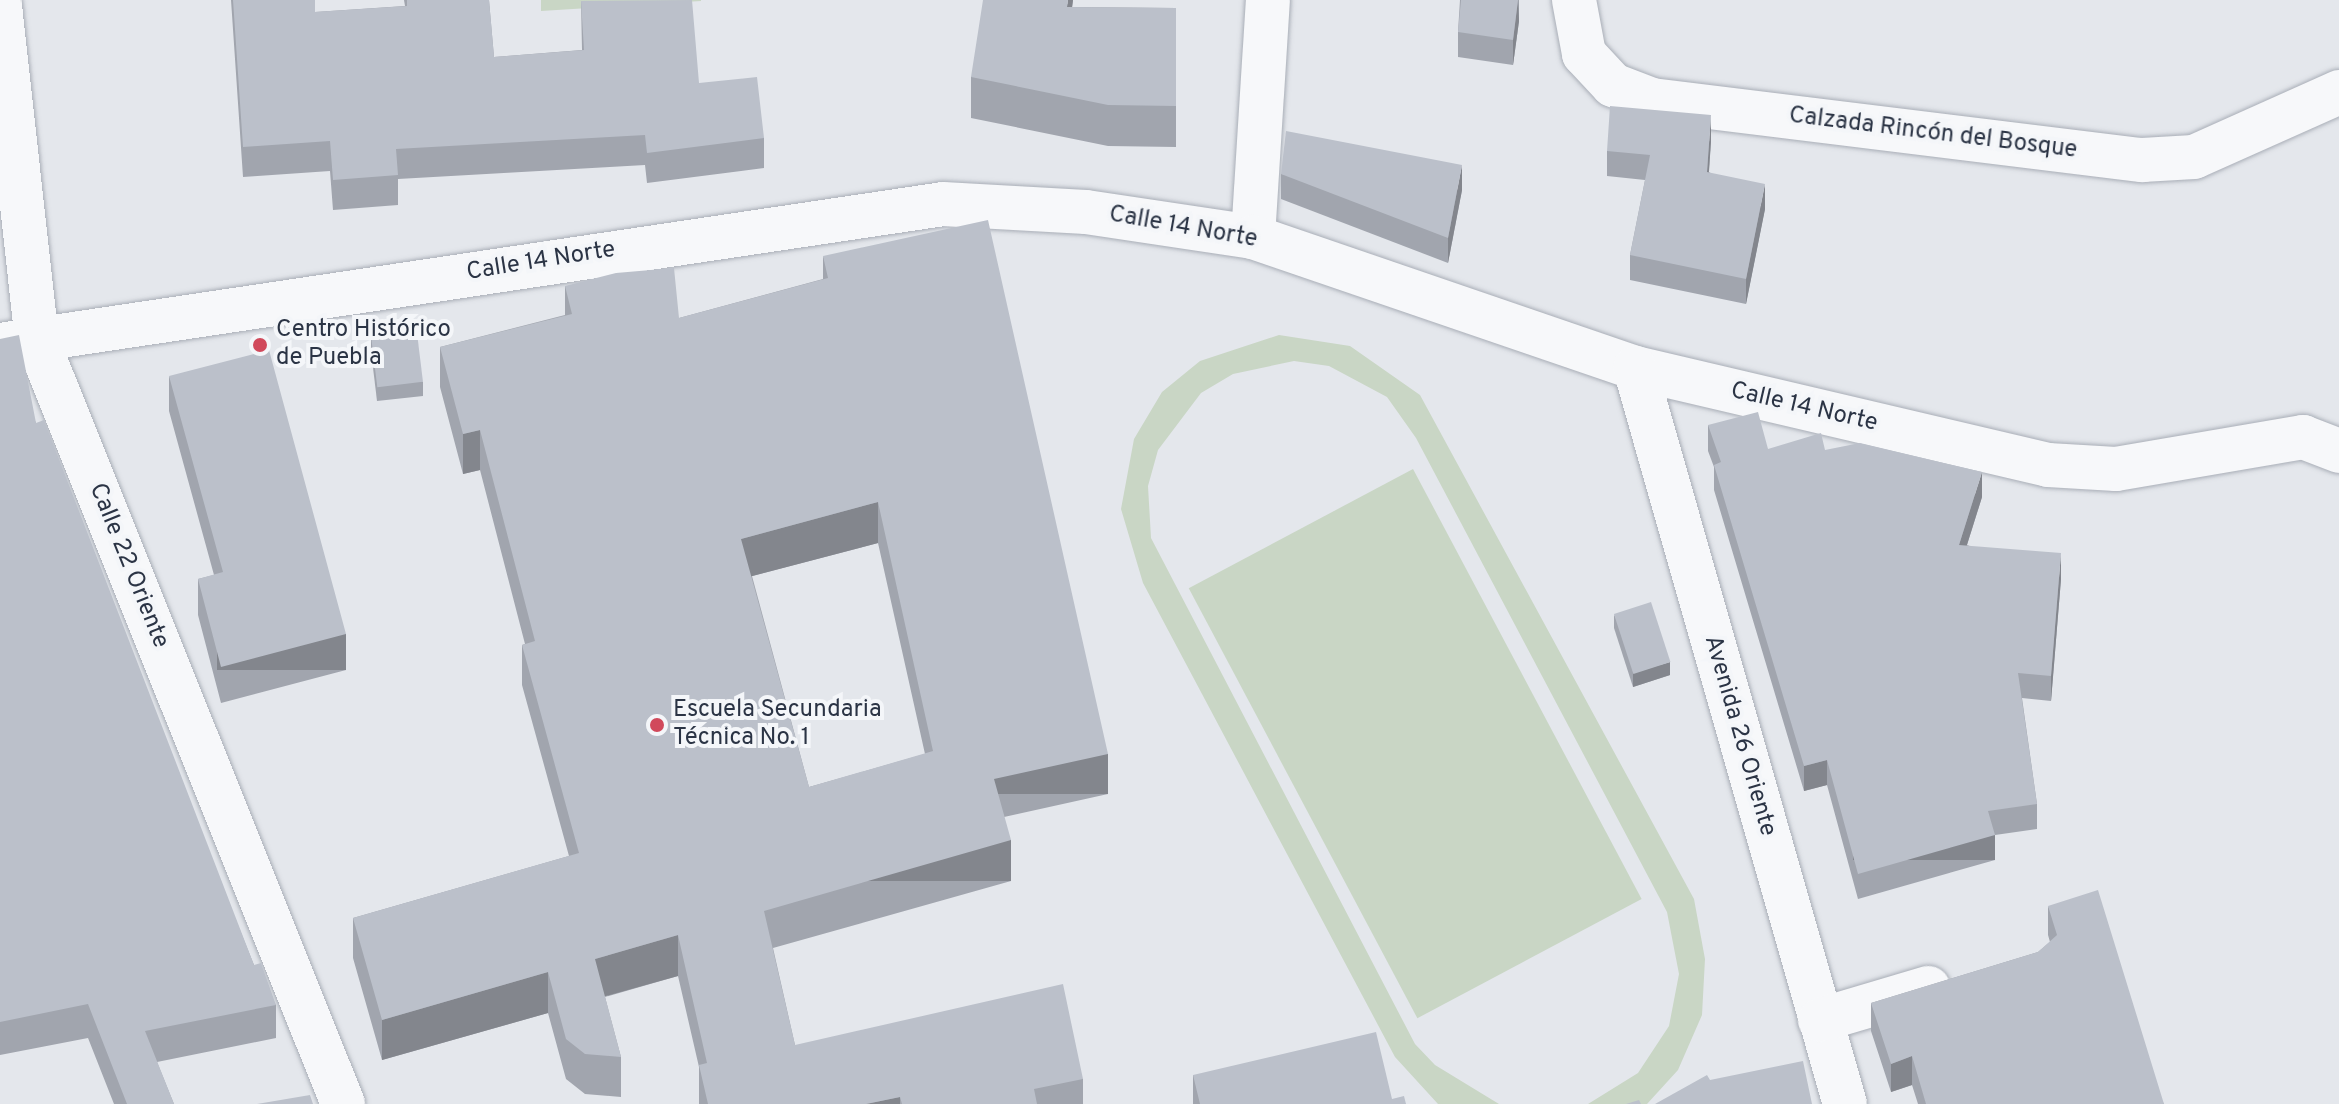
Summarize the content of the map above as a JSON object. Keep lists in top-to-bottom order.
{
  "streets": {
    "street": [
      "Calzada Rincón del Bosque",
      "Calle 14 Norte",
      "Calle 22 Oriente",
      "Avenida 26 Oriente"
    ]
  },
  "crossings": [
    ["Calle 14 Norte", "Calle 22 Oriente"],
    ["Calle 14 Norte", "Avenida 26 Oriente"]
  ],
  "places": ["Centro Histórico de Puebla", "Escuela Secundaria Técnica No. 1"]
}
